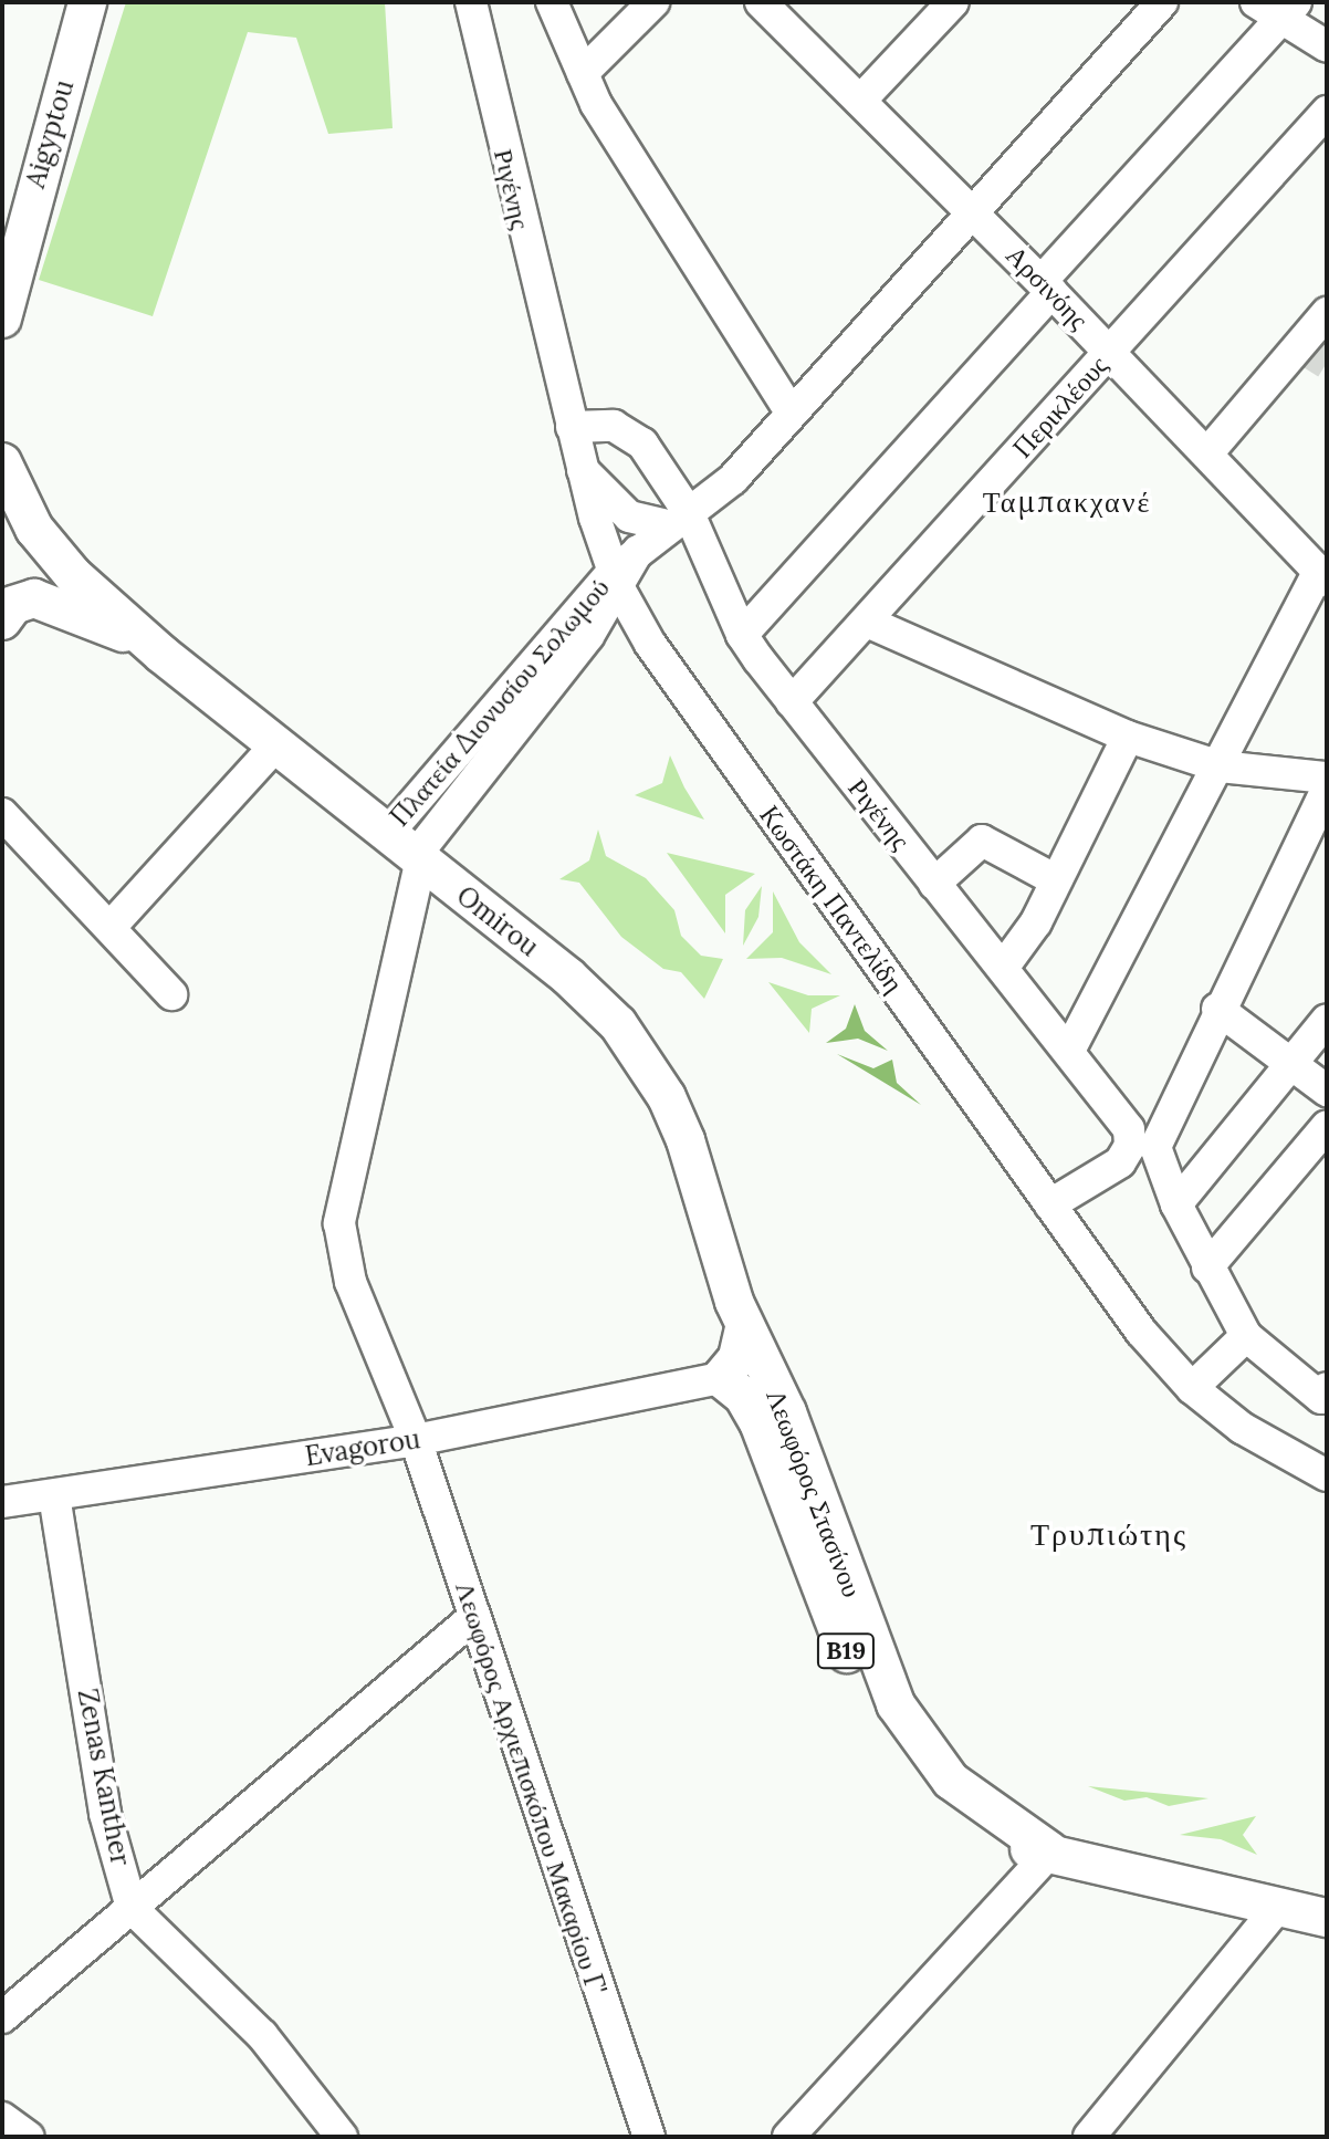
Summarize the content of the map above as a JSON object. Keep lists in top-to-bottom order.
{
  "streets": {
    "main road": [
      "Aigyptou",
      "Omirou",
      "Λεωφόρος Στασίνου",
      "B19"
    ],
    "street": [
      "Ριγένης",
      "Αρσινόης",
      "Περικλέους",
      "Πλατεία Διονυσίου Σολωμού",
      "Kωστάκη Παντελίδη",
      "Evagorou",
      "Zenas Kanther",
      "Λεωφόρος Αρχιεπισκόπου Μακαρίου Γ'"
    ]
  },
  "crossings": [
    ["Ριγένης", "Περικλέους"],
    ["Ριγένης", "Πλατεία Διονυσίου Σολωμού"],
    ["Ριγένης", "Kωστάκη Παντελίδη"],
    ["Αρσινόης", "Περικλέους"],
    ["Πλατεία Διονυσίου Σολωμού", "Kωστάκη Παντελίδη"],
    ["Πλατεία Διονυσίου Σολωμού", "Omirou"],
    ["Πλατεία Διονυσίου Σολωμού", "Evagorou"],
    ["Πλατεία Διονυσίου Σολωμού", "Λεωφόρος Αρχιεπισκόπου Μακαρίου Γ'"],
    ["Omirou", "Λεωφόρος Στασίνου"],
    ["Evagorou", "Λεωφόρος Στασίνου"],
    ["Evagorou", "Zenas Kanther"],
    ["Evagorou", "Λεωφόρος Αρχιεπισκόπου Μακαρίου Γ'"]
  ],
  "districts": ["Ταμπακχανέ", "Τρυπιώτης"]
}
